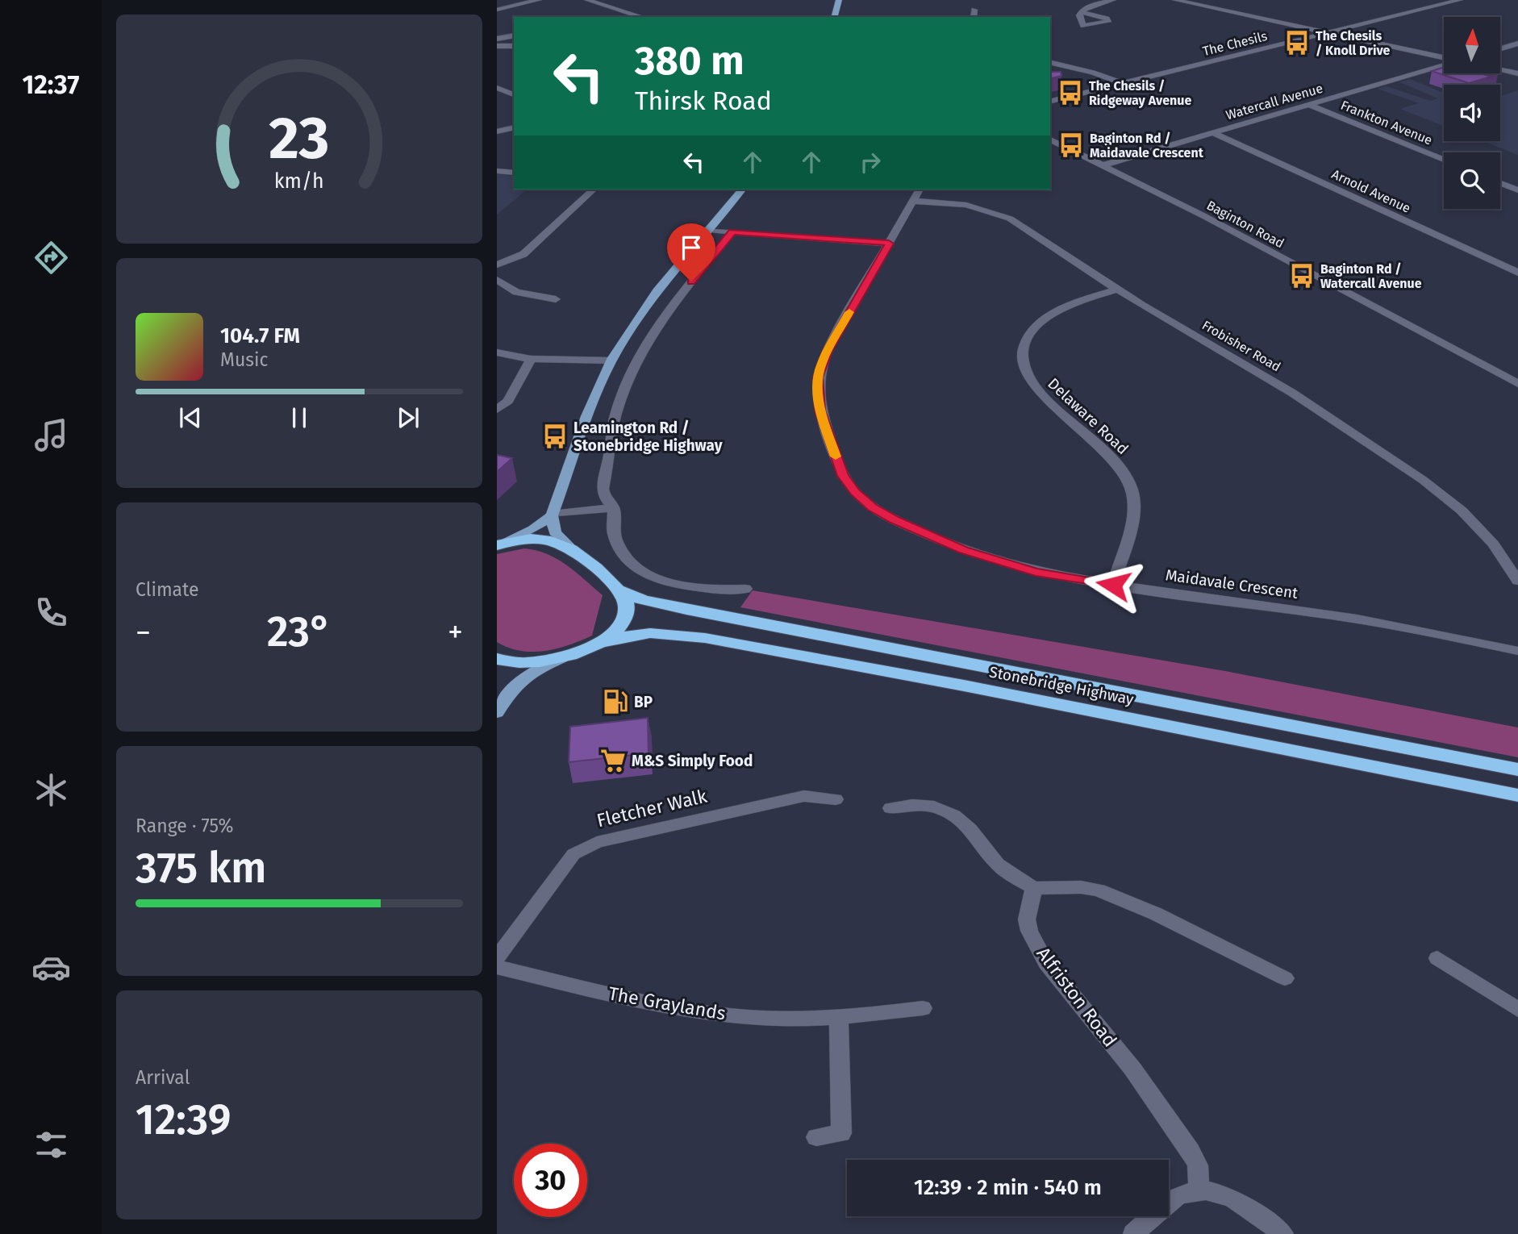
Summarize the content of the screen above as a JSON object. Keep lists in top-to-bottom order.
{
  "streets": {
    "highway": ["Stonebridge Highway"],
    "street": [
      "The Chesils",
      "Watercall Avenue",
      "Frankton Avenue",
      "Arnold Avenue",
      "Baginton Road",
      "Frobisher Road",
      "Delaware Road",
      "Maidavale Crescent",
      "Fletcher Walk",
      "Alfriston Road",
      "The Graylands"
    ]
  },
  "crossings": [
    ["Watercall Avenue", "Frankton Avenue"],
    ["Watercall Avenue", "Arnold Avenue"],
    ["Watercall Avenue", "Baginton Road"],
    ["Frobisher Road", "Delaware Road"],
    ["Frobisher Road", "Maidavale Crescent"],
    ["Delaware Road", "Maidavale Crescent"]
  ],
  "places": {
    "bus stop": [
      "The Chesils / Knoll Drive",
      "The Chesils / Ridgeway Avenue",
      "Baginton Rd / Maidavale Crescent",
      "Baginton Rd / Watercall Avenue",
      "Leamington Rd / Stonebridge Highway"
    ],
    "fuel station": ["BP"],
    "supermarket": ["M&S Simply Food"]
  },
  "north": "top",
  "page": {
    "tabs": "12:37",
    "turn": ["380 m", "Thirsk Road"],
    "song": ["104.7 FM", "Music"],
    "tile": [
      "Climate",
      ["Range · 75%", "375 km"],
      ["Arrival", "12:39"]
    ],
    "heat": ["−", "23°", "+"],
    "limit": "30",
    "trip": "12:39 · 2 min · 540 m",
    "gauge": ["23", "km/h"]
  }
}
